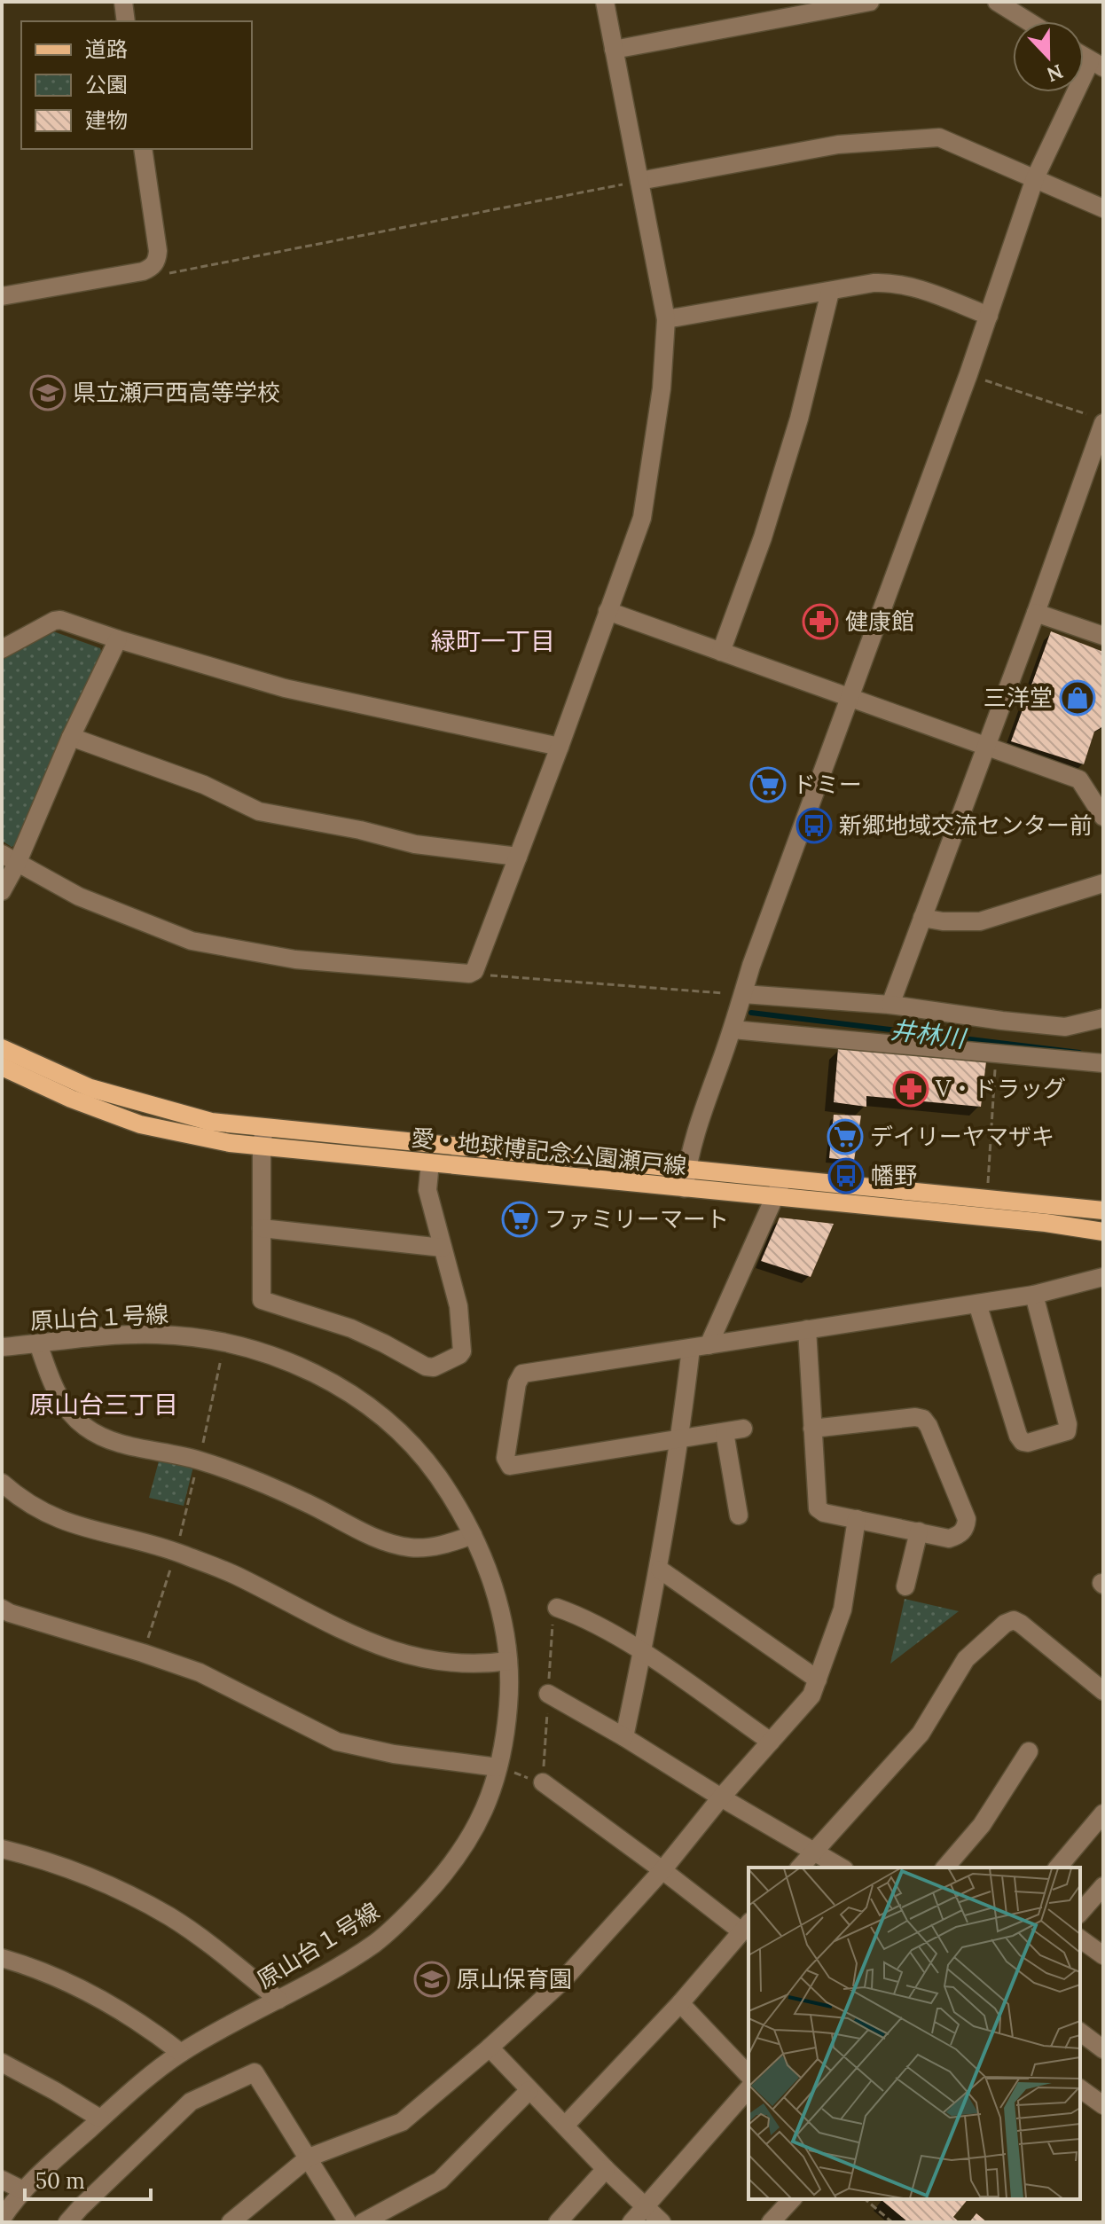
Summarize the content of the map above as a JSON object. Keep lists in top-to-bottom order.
{
  "streets": {
    "main road": ["愛・地球博記念公園瀬戸線"],
    "street": ["原山台１号線"]
  },
  "districts": ["緑町一丁目", "原山台三丁目"],
  "water": ["井林川"],
  "places": {
    "school or university": ["県立瀬戸西高等学校", "原山保育園"],
    "pharmacy": ["健康館", "V・ドラッグ"],
    "shop": ["三洋堂"],
    "supermarket": ["ドミー", "デイリーヤマザキ", "ファミリーマート"],
    "bus stop": ["新郷地域交流センター前", "幡野"]
  },
  "legend": ["道路", "公園", "建物"],
  "scale_bar": "50 m",
  "north": "bottom"
}
